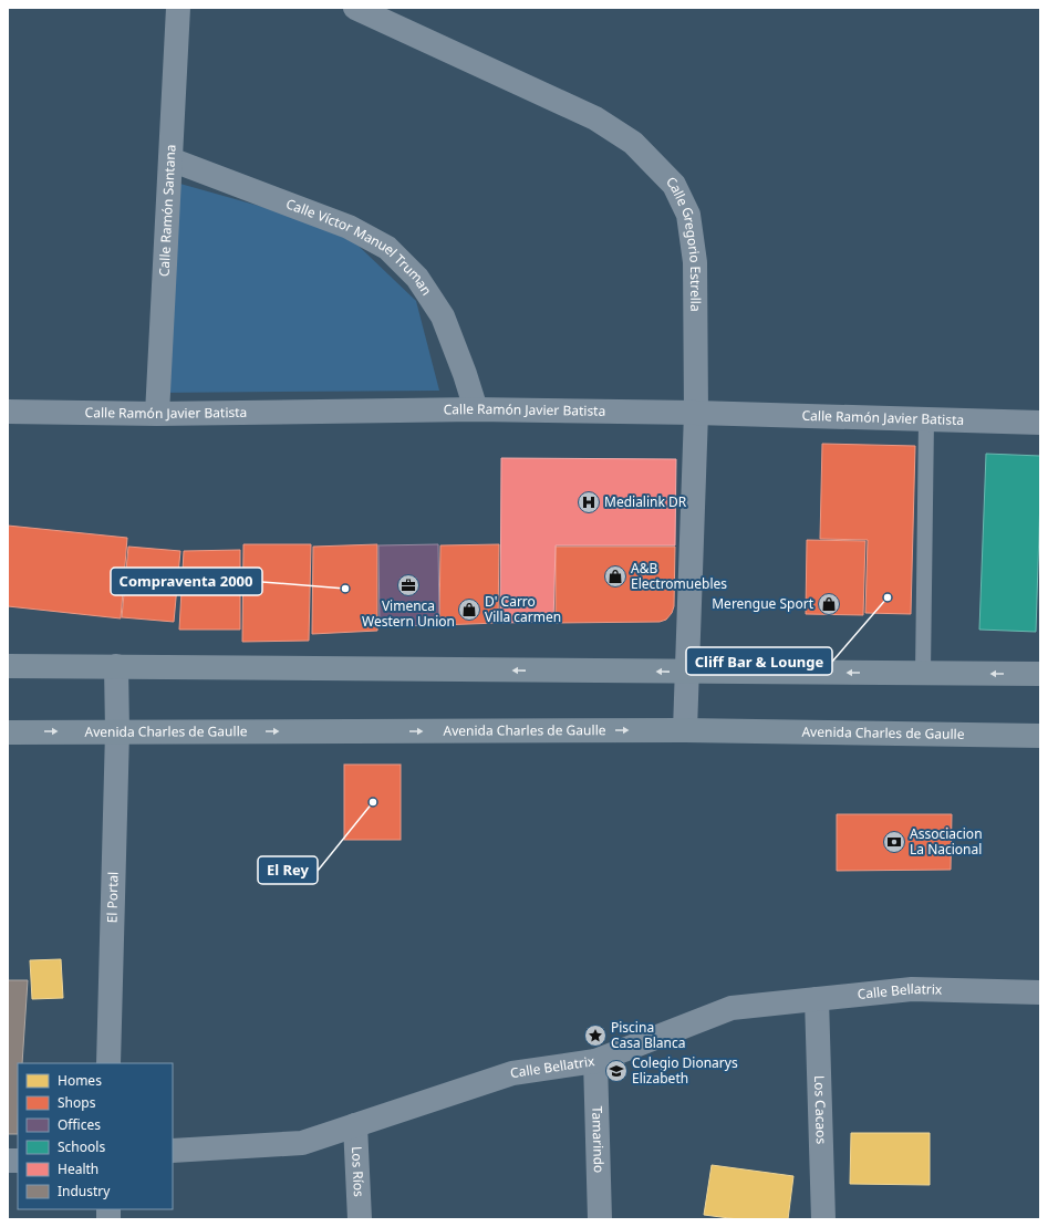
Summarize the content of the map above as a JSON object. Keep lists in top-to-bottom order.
{
  "streets": {
    "main road": ["Avenida Charles de Gaulle"],
    "street": [
      "Calle Ramón Santana",
      "Calle Gregorio Estrella",
      "Calle Víctor Manuel Truman",
      "Calle Ramón Javier Batista",
      "El Portal",
      "Calle Bellatrix",
      "Los Cacaos",
      "Tamarindo",
      "Los Ríos"
    ]
  },
  "crossings": [
    ["Calle Ramón Santana", "Calle Víctor Manuel Truman"],
    ["Calle Ramón Santana", "Calle Ramón Javier Batista"],
    ["Calle Gregorio Estrella", "Calle Ramón Javier Batista"],
    ["Calle Gregorio Estrella", "Avenida Charles de Gaulle"],
    ["Calle Víctor Manuel Truman", "Calle Ramón Javier Batista"],
    ["Avenida Charles de Gaulle", "El Portal"],
    ["Calle Bellatrix", "Los Cacaos"],
    ["Calle Bellatrix", "Tamarindo"],
    ["Calle Bellatrix", "Los Ríos"]
  ],
  "places": {
    "hospital": ["Medialink DR"],
    "shop": ["A&B Electromuebles", "Merengue Sport", "D' Carro Villa carmen"],
    "office": ["Vimenca Western Union"],
    "other": ["Compraventa 2000", "Cliff Bar & Lounge", "El Rey"],
    "bank": ["Associacion La Nacional"],
    "place": ["Piscina Casa Blanca"],
    "school or university": ["Colegio Dionarys Elizabeth"]
  },
  "legend": [
    "Homes",
    "Shops",
    "Offices",
    "Schools",
    "Health",
    "Industry"
  ]
}
